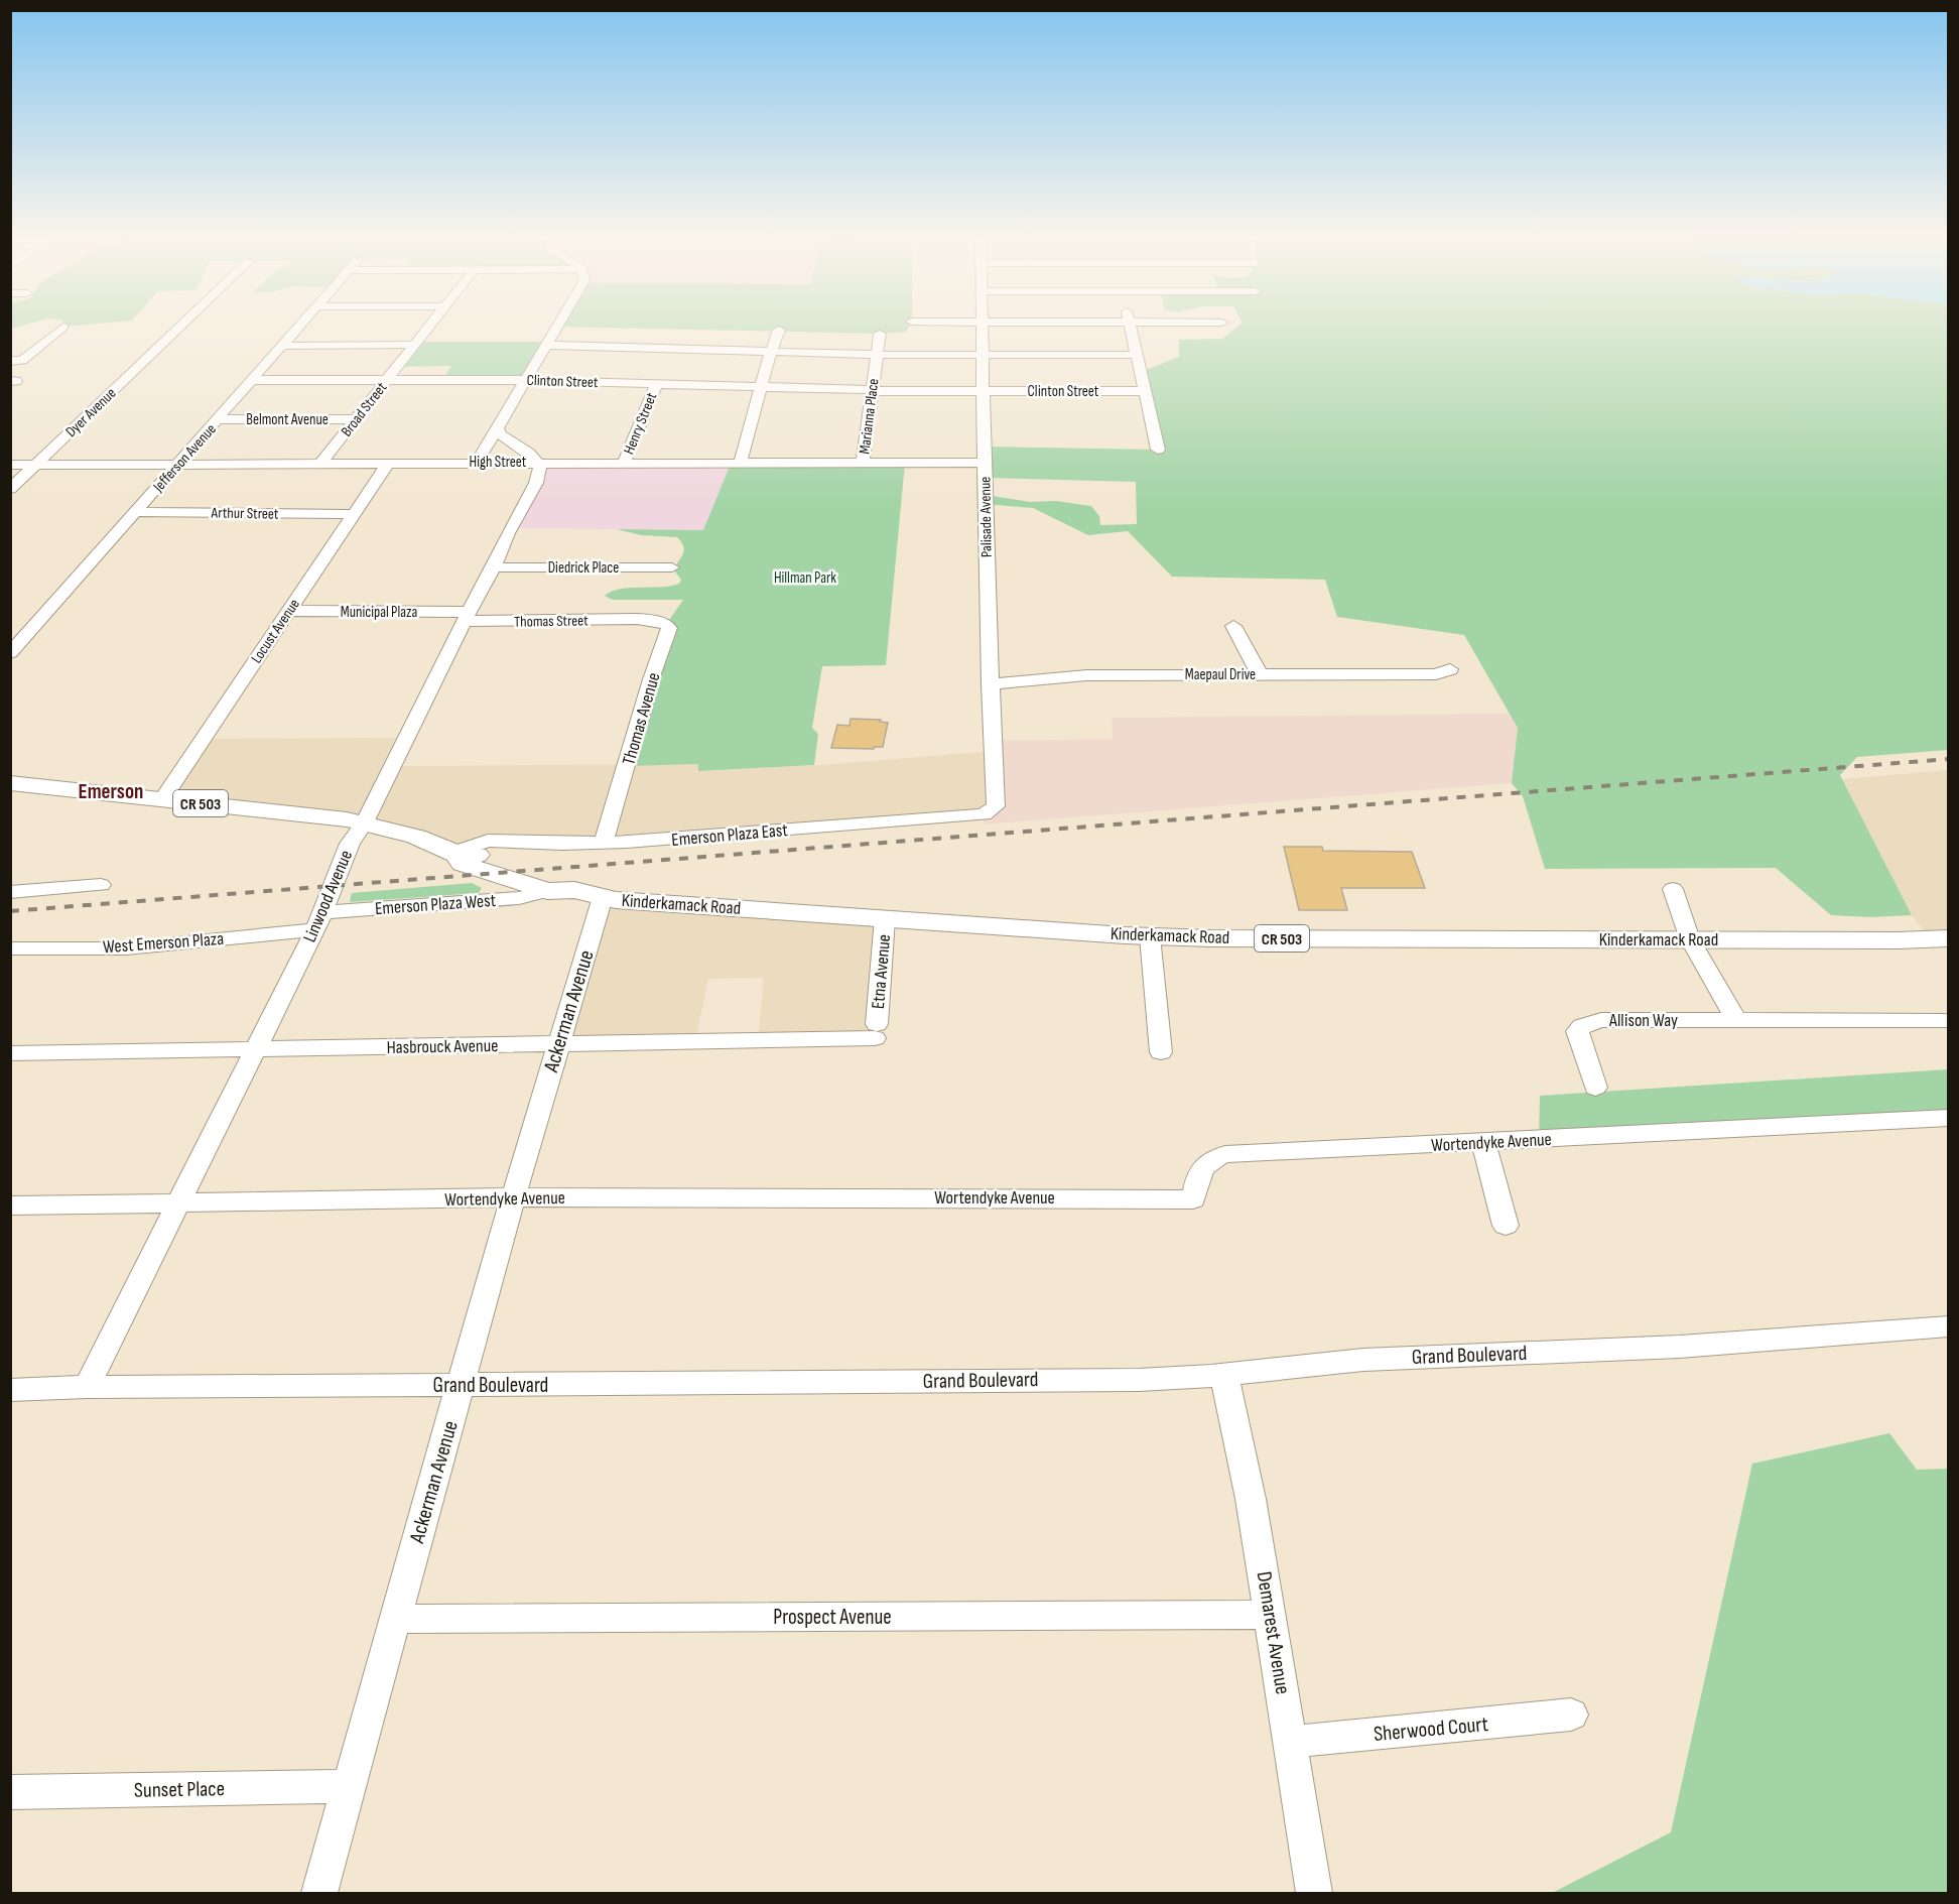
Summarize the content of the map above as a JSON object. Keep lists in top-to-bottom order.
{
  "streets": {
    "main road": ["CR 503", "Kinderkamack Road"],
    "street": [
      "Clinton Street",
      "Broad Street",
      "Dyer Avenue",
      "Marianna Place",
      "Belmont Avenue",
      "Henry Street",
      "Jefferson Avenue",
      "High Street",
      "Arthur Street",
      "Palisade Avenue",
      "Diedrick Place",
      "Municipal Plaza",
      "Thomas Street",
      "Locust Avenue",
      "Maepaul Drive",
      "Thomas Avenue",
      "Emerson Plaza East",
      "Linwood Avenue",
      "Emerson Plaza West",
      "West Emerson Plaza",
      "Etna Avenue",
      "Ackerman Avenue",
      "Allison Way",
      "Hasbrouck Avenue",
      "Wortendyke Avenue",
      "Grand Boulevard",
      "Prospect Avenue",
      "Demarest Avenue",
      "Sherwood Court",
      "Sunset Place"
    ]
  },
  "crossings": [
    ["Clinton Street", "Broad Street"],
    ["Clinton Street", "Marianna Place"],
    ["Clinton Street", "Henry Street"],
    ["Clinton Street", "Jefferson Avenue"],
    ["Clinton Street", "Palisade Avenue"],
    ["Broad Street", "Belmont Avenue"],
    ["Broad Street", "High Street"],
    ["Dyer Avenue", "High Street"],
    ["Marianna Place", "High Street"],
    ["Belmont Avenue", "Jefferson Avenue"],
    ["Henry Street", "High Street"],
    ["Jefferson Avenue", "High Street"],
    ["Jefferson Avenue", "Arthur Street"],
    ["High Street", "Palisade Avenue"],
    ["High Street", "Locust Avenue"],
    ["High Street", "Linwood Avenue"],
    ["Arthur Street", "Locust Avenue"],
    ["Palisade Avenue", "Maepaul Drive"],
    ["Palisade Avenue", "Emerson Plaza East"],
    ["Diedrick Place", "Linwood Avenue"],
    ["Municipal Plaza", "Thomas Street"],
    ["Municipal Plaza", "Locust Avenue"],
    ["Municipal Plaza", "Linwood Avenue"],
    ["Thomas Street", "Thomas Avenue"],
    ["Thomas Street", "Linwood Avenue"],
    ["Locust Avenue", "Kinderkamack Road"],
    ["Thomas Avenue", "Emerson Plaza East"],
    ["Emerson Plaza East", "Kinderkamack Road"],
    ["Linwood Avenue", "Emerson Plaza West"],
    ["Linwood Avenue", "Kinderkamack Road"],
    ["Linwood Avenue", "West Emerson Plaza"],
    ["Linwood Avenue", "Hasbrouck Avenue"],
    ["Linwood Avenue", "Wortendyke Avenue"],
    ["Linwood Avenue", "Grand Boulevard"],
    ["Emerson Plaza West", "Kinderkamack Road"],
    ["Emerson Plaza West", "West Emerson Plaza"],
    ["Kinderkamack Road", "Etna Avenue"],
    ["Kinderkamack Road", "Ackerman Avenue"],
    ["Etna Avenue", "Hasbrouck Avenue"],
    ["Ackerman Avenue", "Hasbrouck Avenue"],
    ["Ackerman Avenue", "Wortendyke Avenue"],
    ["Ackerman Avenue", "Grand Boulevard"],
    ["Ackerman Avenue", "Prospect Avenue"],
    ["Ackerman Avenue", "Sunset Place"],
    ["Grand Boulevard", "Demarest Avenue"],
    ["Prospect Avenue", "Demarest Avenue"],
    ["Demarest Avenue", "Sherwood Court"]
  ],
  "districts": ["Emerson"],
  "parks": ["Hillman Park"]
}
